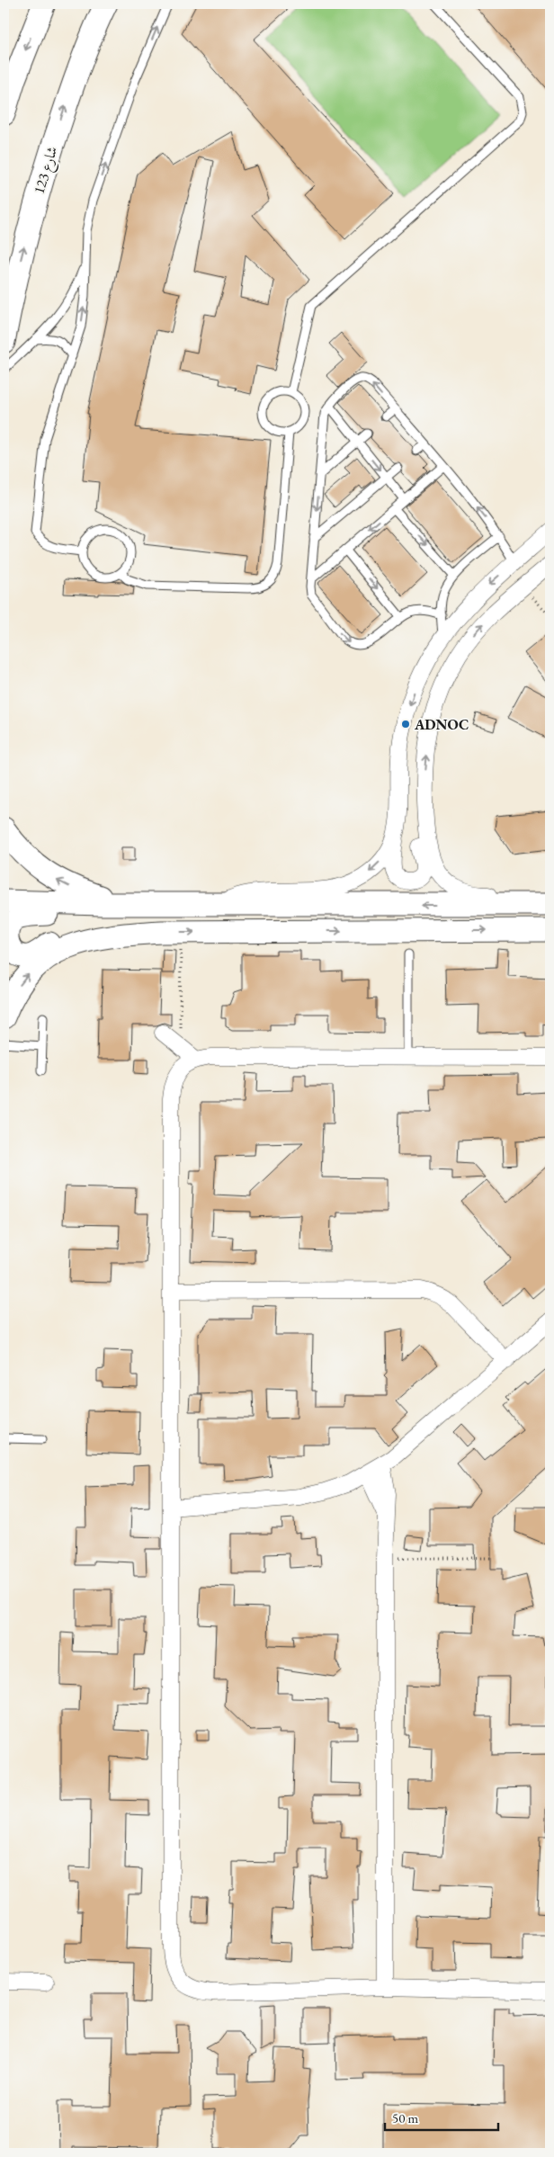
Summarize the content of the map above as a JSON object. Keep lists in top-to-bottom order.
{
  "streets": {
    "street": ["شارع 123"]
  },
  "places": ["ADNOC"],
  "scale_bar": "50 m"
}
